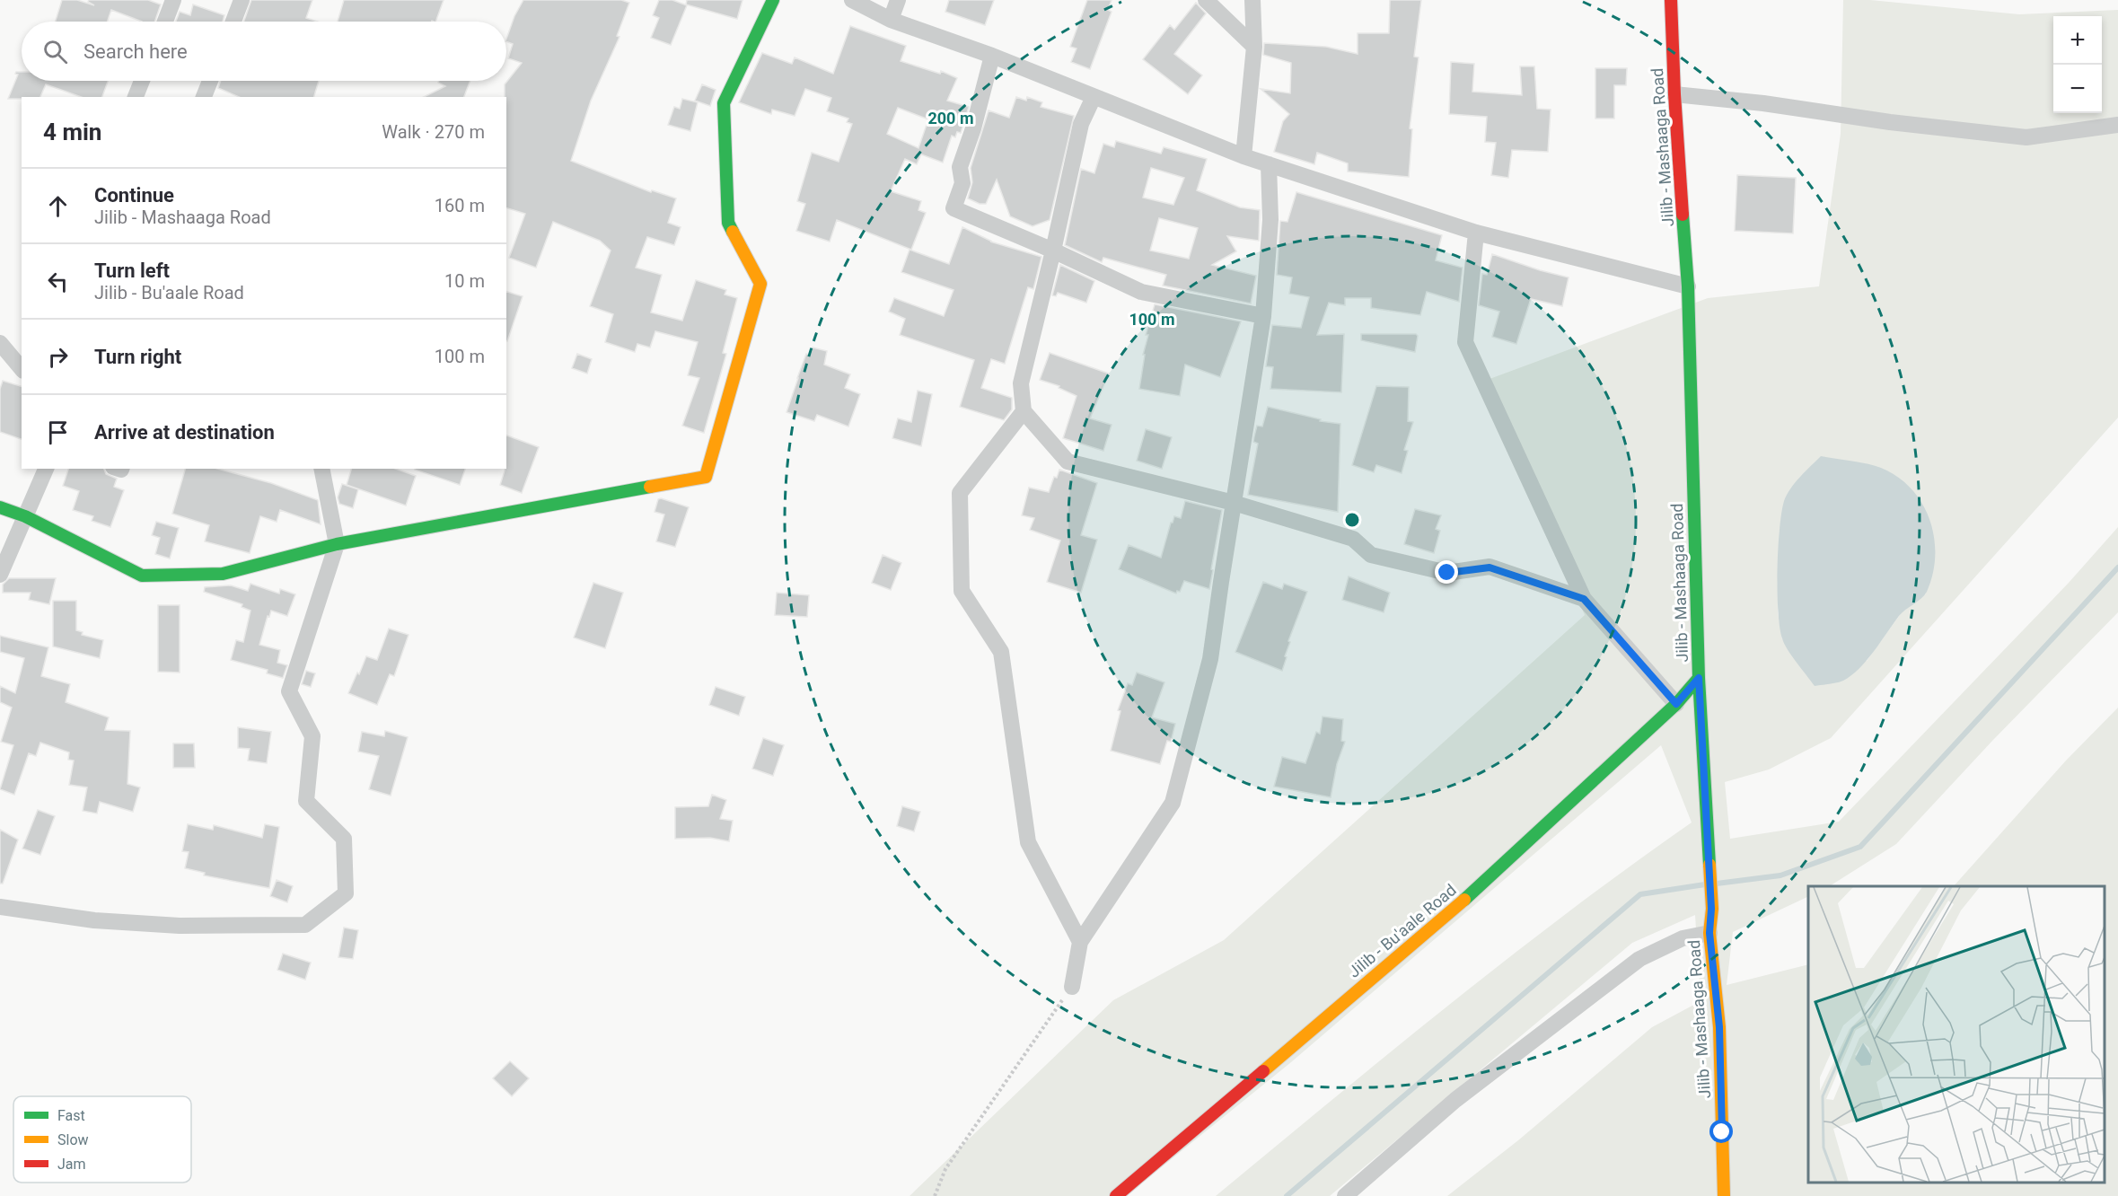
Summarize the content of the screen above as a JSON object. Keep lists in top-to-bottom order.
{
  "streets": {
    "main road": ["Jilib - Mashaaga Road", "Jilib - Bu'aale Road"]
  },
  "crossings": [
    ["Jilib - Mashaaga Road", "Jilib - Bu'aale Road"]
  ],
  "legend": ["Fast", "Slow", "Jam"],
  "page": {
    "map_buttons": ["+", "−"],
    "search": "Search here",
    "heading": ["4 min", "Walk · 270 m"],
    "list": [
      ["Continue", "Jilib - Mashaaga Road", "160 m"],
      ["Turn left", "Jilib - Bu'aale Road", "10 m"],
      ["Turn right", "100 m"],
      "Arrive at destination"
    ]
  },
  "rings": ["200 m", "100 m"]
}
